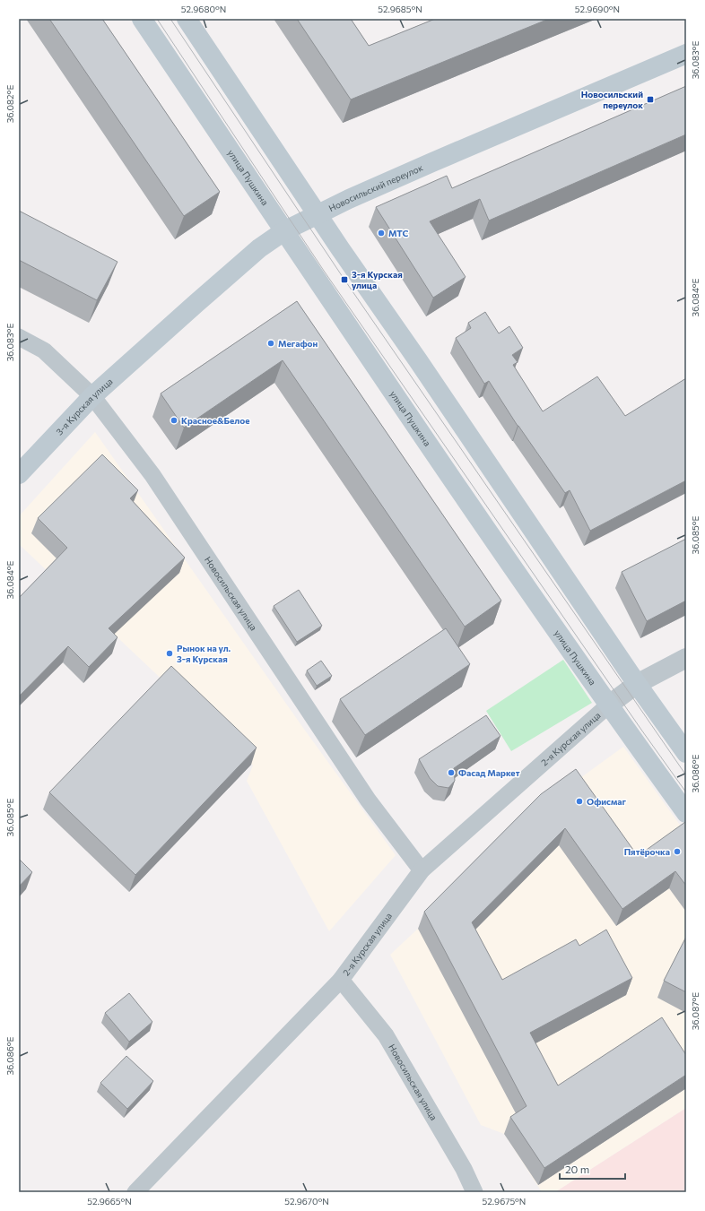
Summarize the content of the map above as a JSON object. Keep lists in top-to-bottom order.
{
  "streets": {
    "main road": ["улица Пушкина", "Новосильский переулок", "3-я Курская улица"],
    "street": ["Новосильская улица", "2-я Курская улица"]
  },
  "crossings": [
    ["улица Пушкина", "Новосильский переулок"],
    ["улица Пушкина", "3-я Курская улица"],
    ["улица Пушкина", "2-я Курская улица"],
    ["Новосильский переулок", "3-я Курская улица"],
    ["3-я Курская улица", "Новосильская улица"],
    ["Новосильская улица", "2-я Курская улица"]
  ],
  "places": {
    "transit": ["Новосильский переулок", "3-я Курская улица"],
    "other": [
      "МТС",
      "Мегафон",
      "Красное&Белое",
      "Рынок на ул. 3-я Курская",
      "Фасад Маркет",
      "Офисмаг",
      "Пятёрочка"
    ]
  },
  "scale_bar": "20 m",
  "coordinates": [
    "52.9680°N",
    "52.9685°N",
    "52.9690°N",
    "36.083°E",
    "36.082°E",
    "36.084°E",
    "36.085°E",
    "36.086°E",
    "36.087°E",
    "52.9665°N",
    "52.9670°N",
    "52.9675°N"
  ]
}
